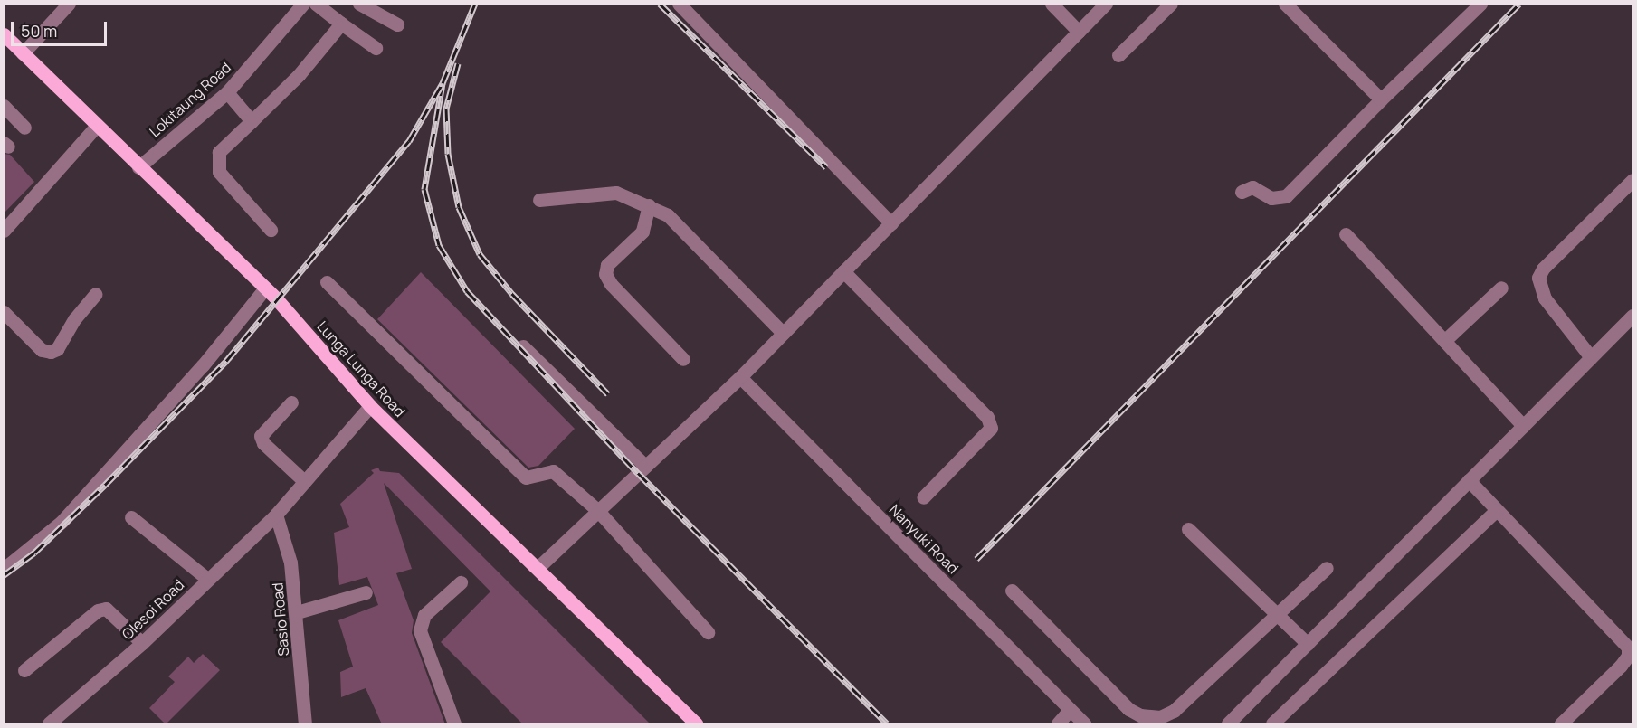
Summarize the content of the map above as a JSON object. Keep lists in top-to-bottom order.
{
  "streets": {
    "main road": ["Lunga Lunga Road"],
    "street": [
      "Lokitaung Road",
      "Nanyuki Road",
      "Olesoi Road",
      "Sasio Road"
    ]
  },
  "crossings": [
    ["Lokitaung Road", "Lunga Lunga Road"],
    ["Lunga Lunga Road", "Olesoi Road"],
    ["Olesoi Road", "Sasio Road"]
  ],
  "scale_bar": "50 m"
}
